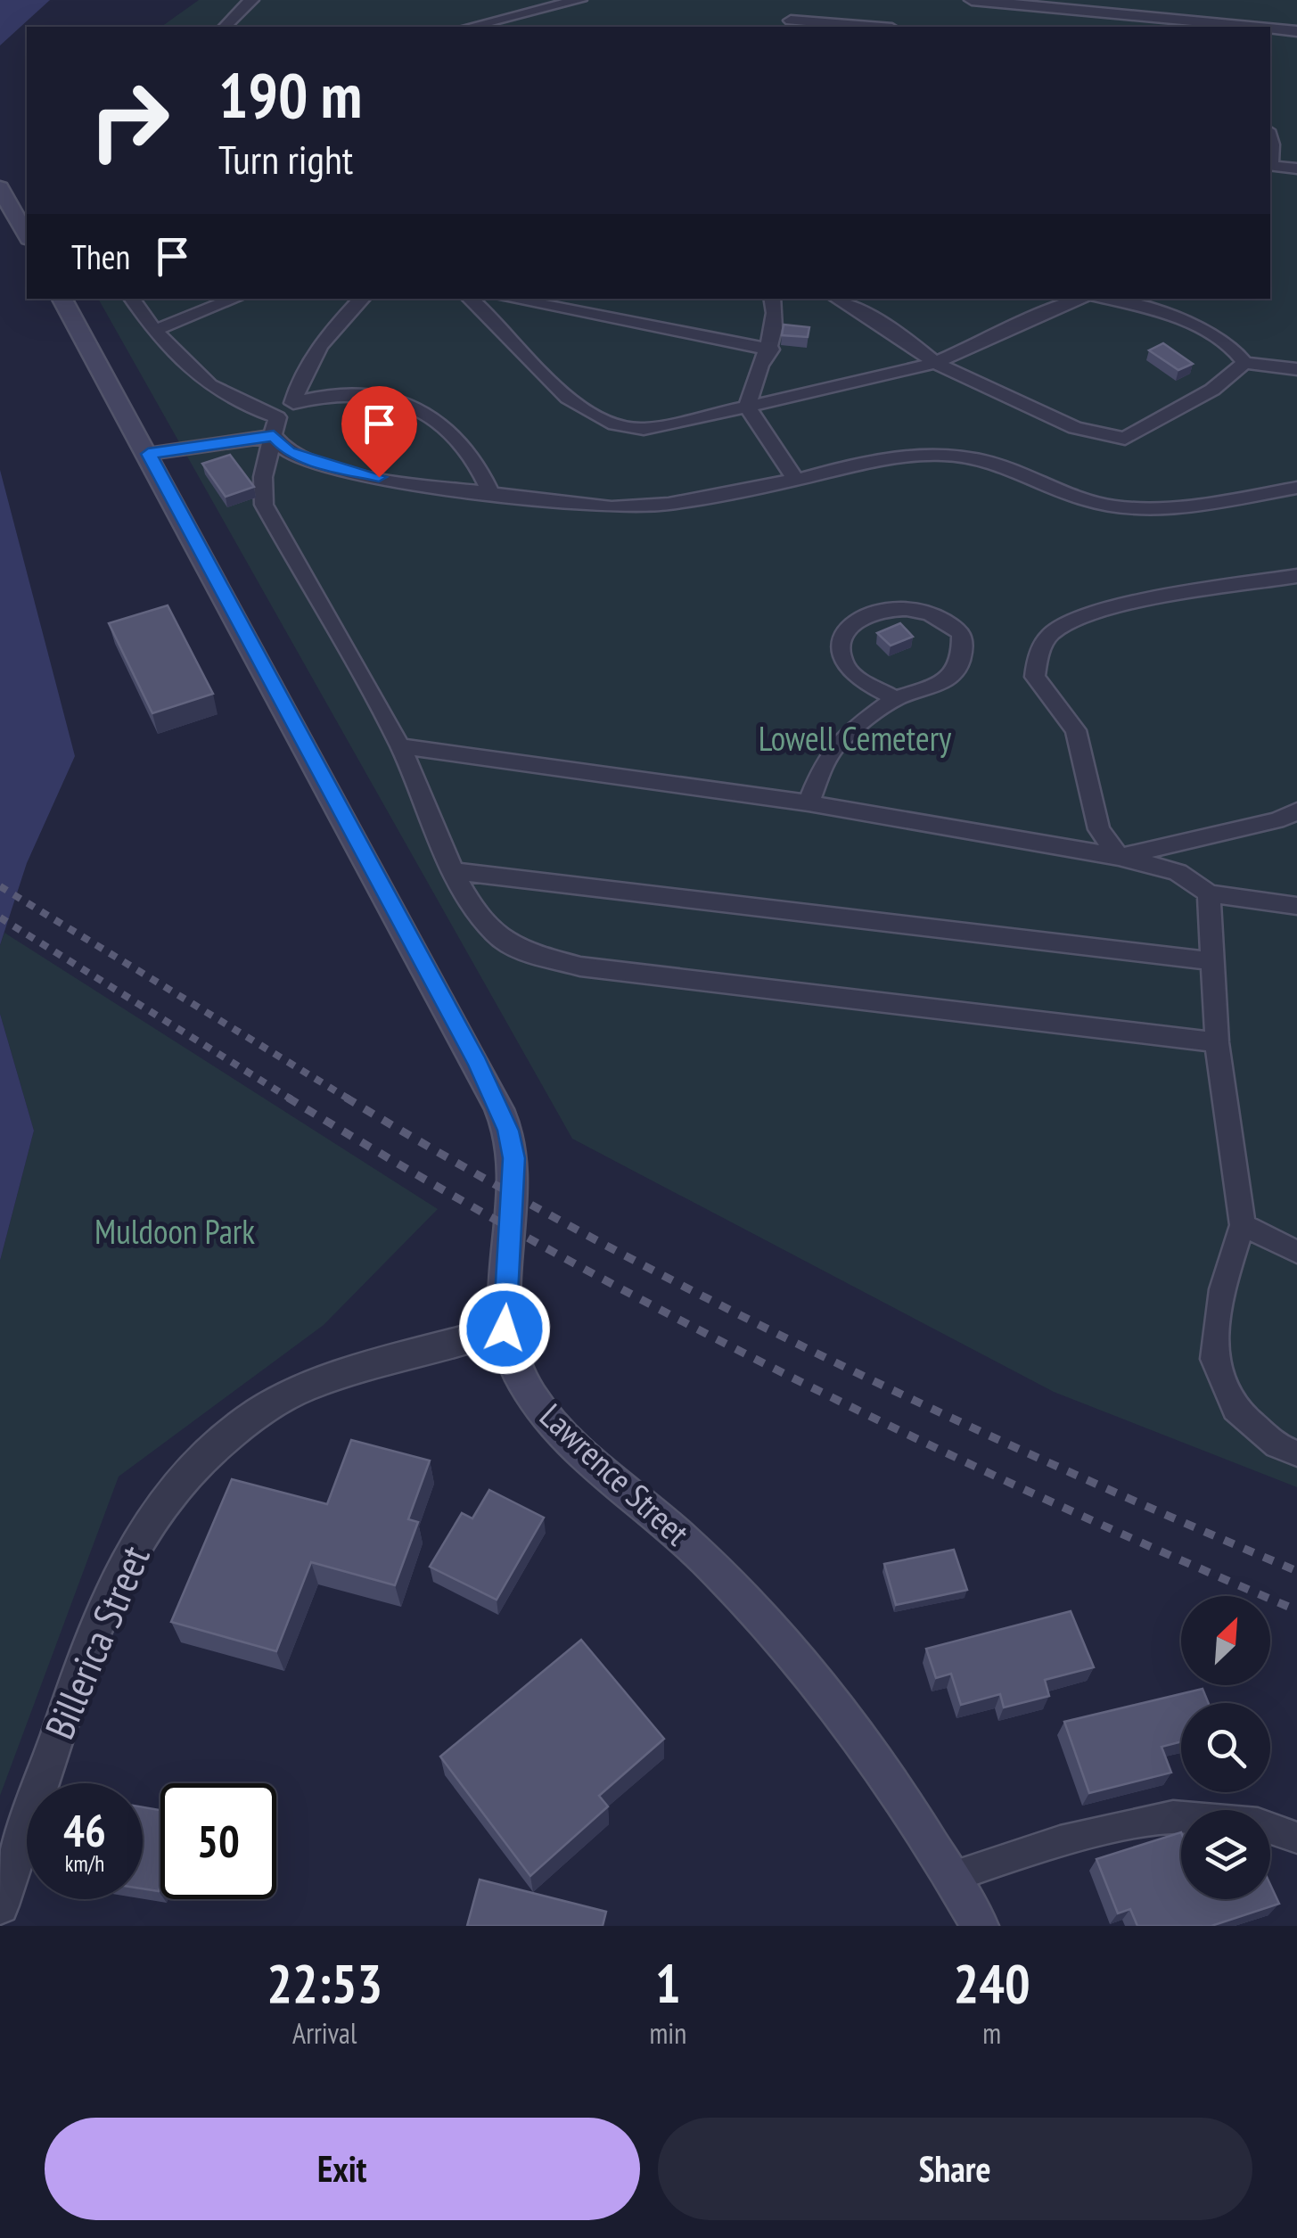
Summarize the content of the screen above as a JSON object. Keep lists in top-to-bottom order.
{
  "streets": {
    "main road": ["Lawrence Street"],
    "street": ["Billerica Street"]
  },
  "crossings": [
    ["Lawrence Street", "Billerica Street"]
  ],
  "parks": ["Lowell Cemetery", "Muldoon Park"],
  "north": "top right",
  "page": {
    "turn": ["190 m", "Turn right"],
    "then": "Then",
    "speed": "46 km/h",
    "limit": "50",
    "eta": [
      "22:53",
      "Arrival",
      "1",
      "min",
      "240",
      "m"
    ],
    "buttons": ["Exit", "Share"]
  }
}
